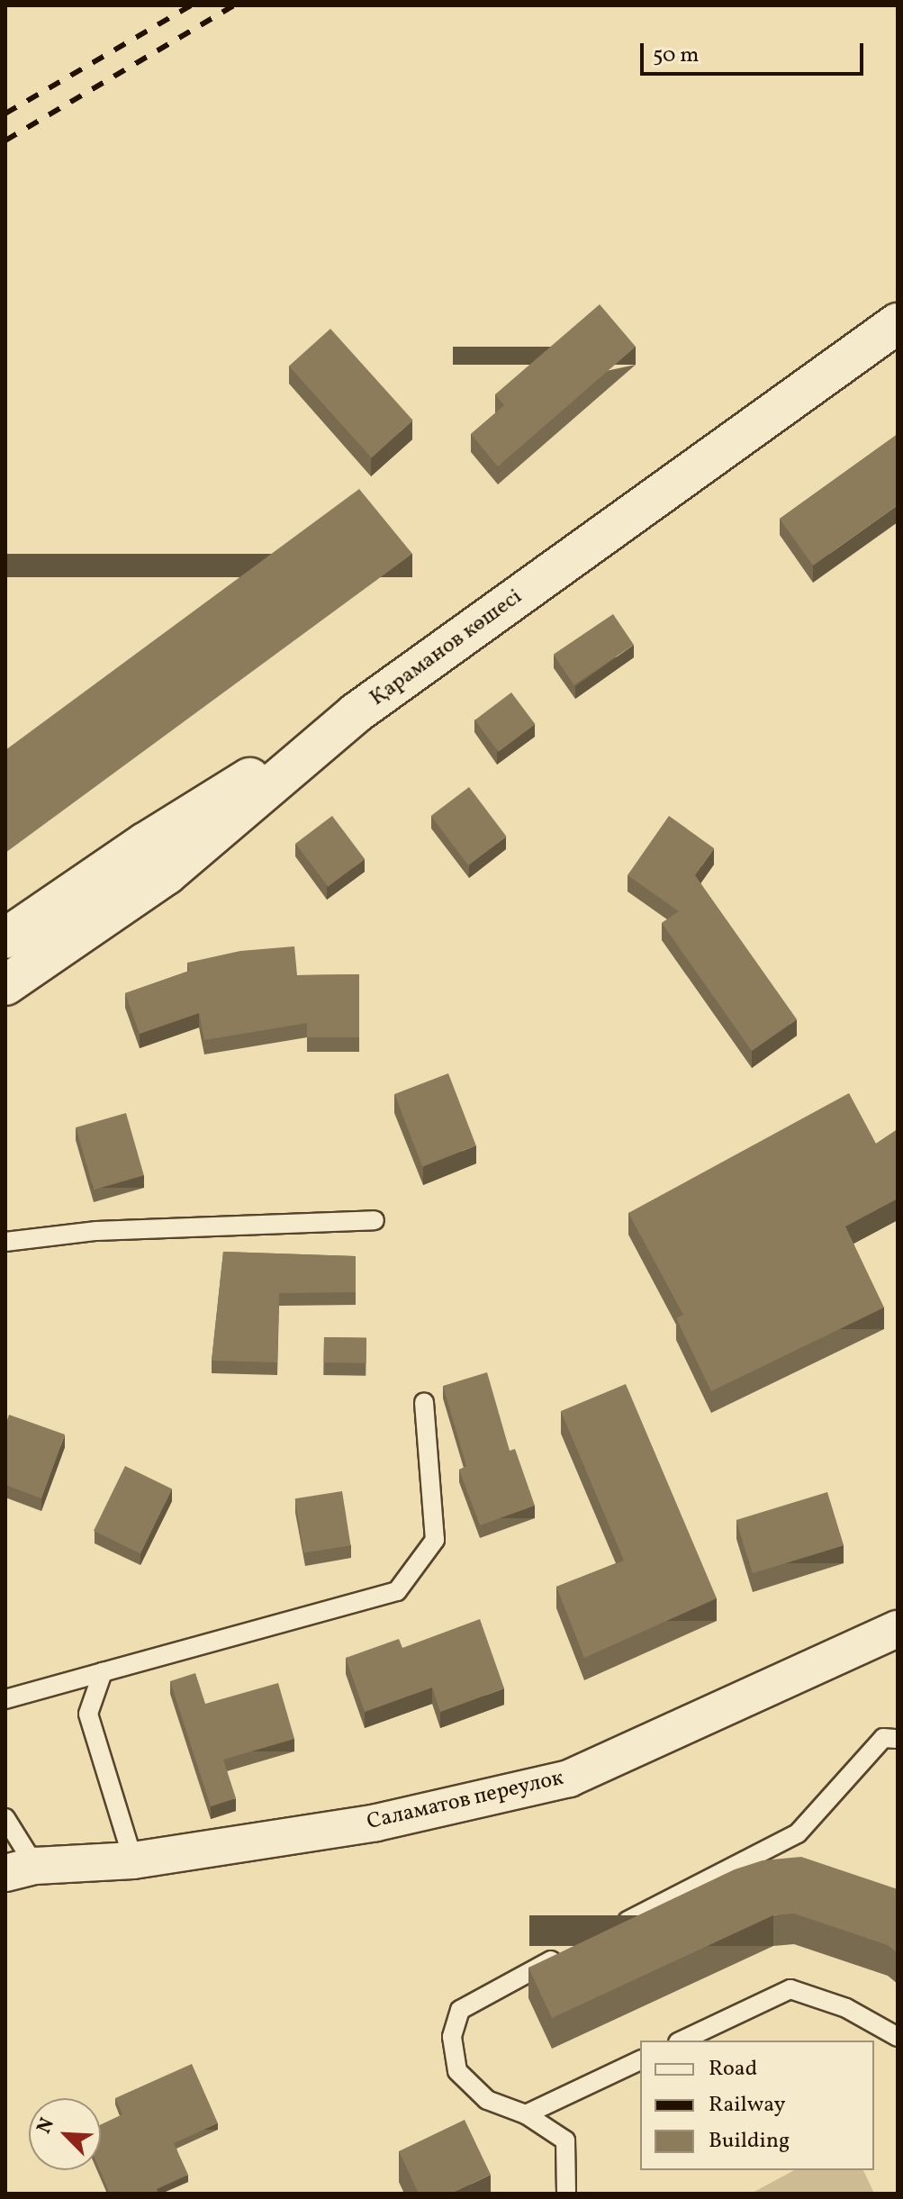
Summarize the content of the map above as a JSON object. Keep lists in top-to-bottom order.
{
  "streets": {
    "main road": ["Қараманов көшесі"],
    "street": ["Саламатов переулок"]
  },
  "legend": ["Road", "Railway", "Building"],
  "scale_bar": "50 m",
  "north": "top left"
}
